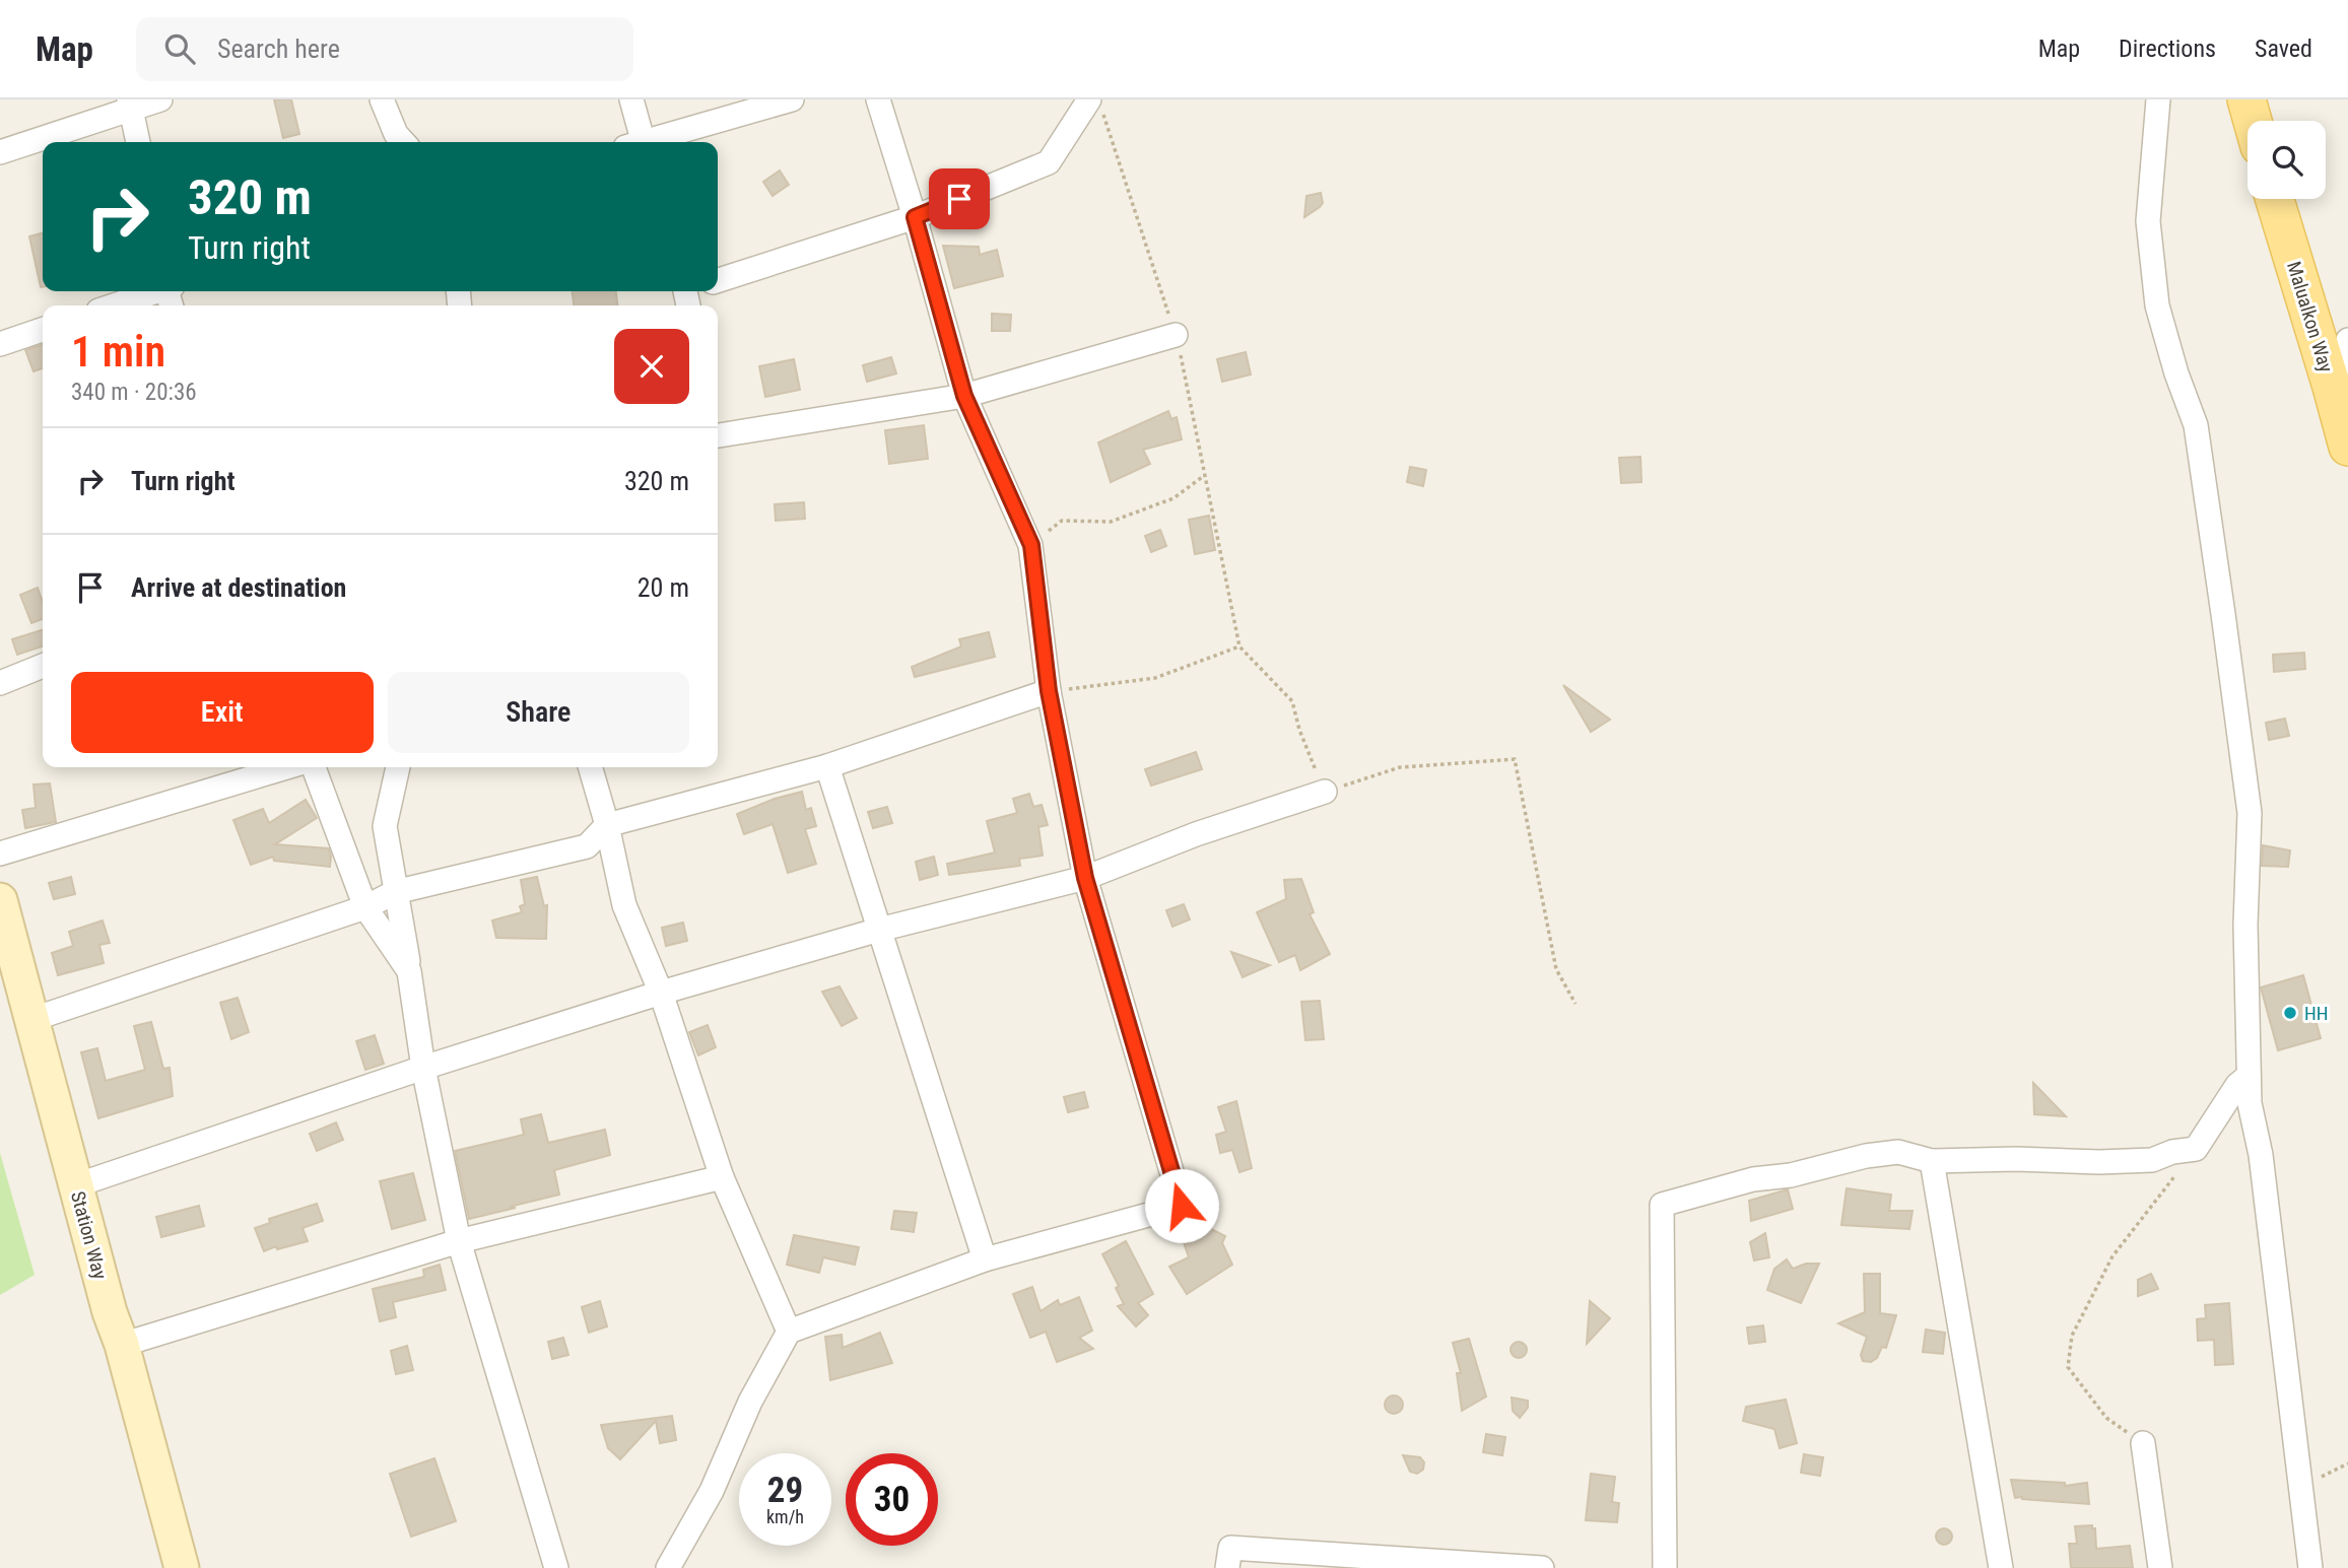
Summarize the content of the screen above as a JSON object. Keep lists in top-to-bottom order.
{
  "streets": {
    "main road": ["Malualkon Way", "Station Way"]
  },
  "places": ["HH"],
  "page": {
    "header": "Map",
    "search": "Search here",
    "nav": ["Map", "Directions", "Saved"],
    "turn": ["320 m", "Turn right"],
    "heading": ["1 min", "340 m · 20:36"],
    "list": [
      {
        "name": "Turn right",
        "value": "320 m"
      },
      {
        "name": "Arrive at destination",
        "value": "20 m"
      }
    ],
    "buttons": ["Exit", "Share"],
    "speed": "29 km/h",
    "limit": "30"
  }
}
